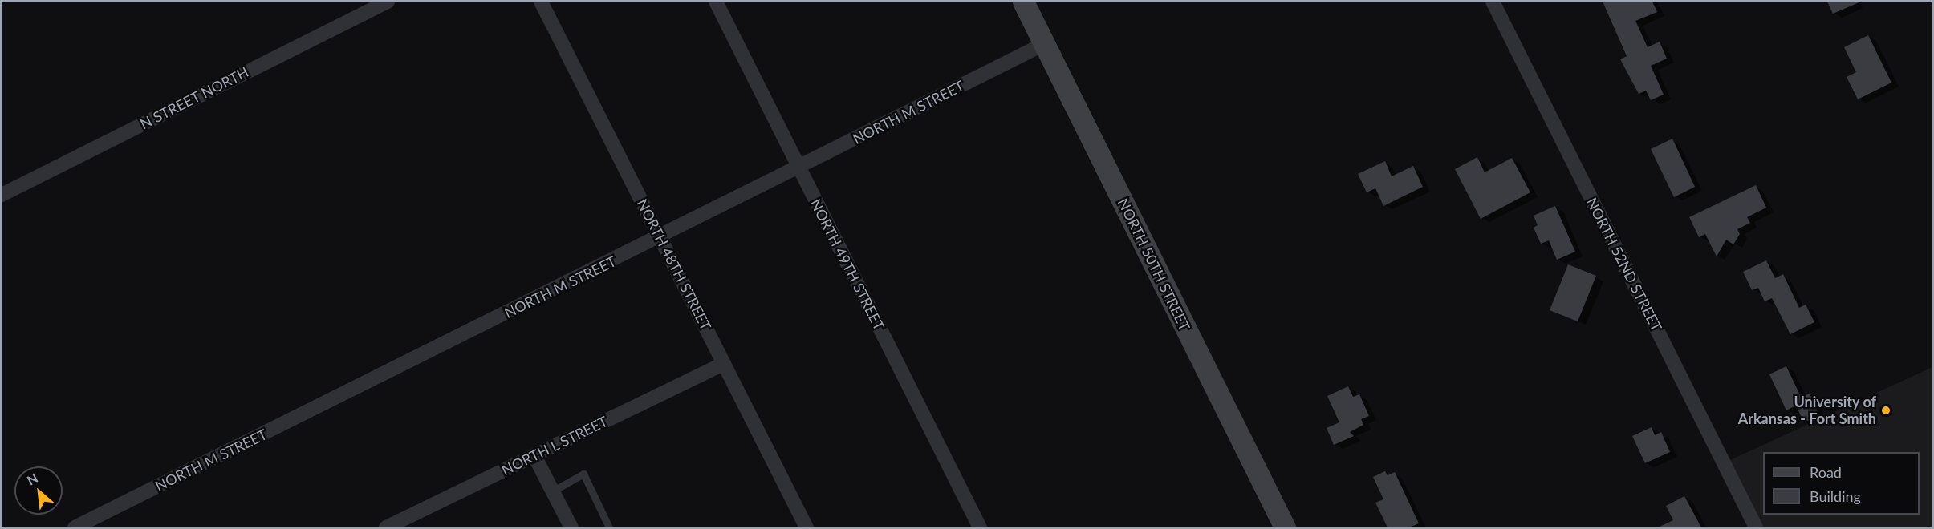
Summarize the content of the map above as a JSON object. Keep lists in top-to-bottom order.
{
  "streets": {
    "street": [
      "N STREET NORTH",
      "NORTH M STREET",
      "NORTH 48TH STREET",
      "NORTH 49TH STREET",
      "NORTH 50TH STREET",
      "NORTH 52ND STREET",
      "NORTH L STREET"
    ]
  },
  "crossings": [
    ["NORTH M STREET", "NORTH 48TH STREET"],
    ["NORTH M STREET", "NORTH 49TH STREET"],
    ["NORTH M STREET", "NORTH 50TH STREET"],
    ["NORTH 48TH STREET", "NORTH L STREET"]
  ],
  "places": ["University of Arkansas - Fort Smith"],
  "legend": ["Road", "Building"],
  "north": "top left"
}
